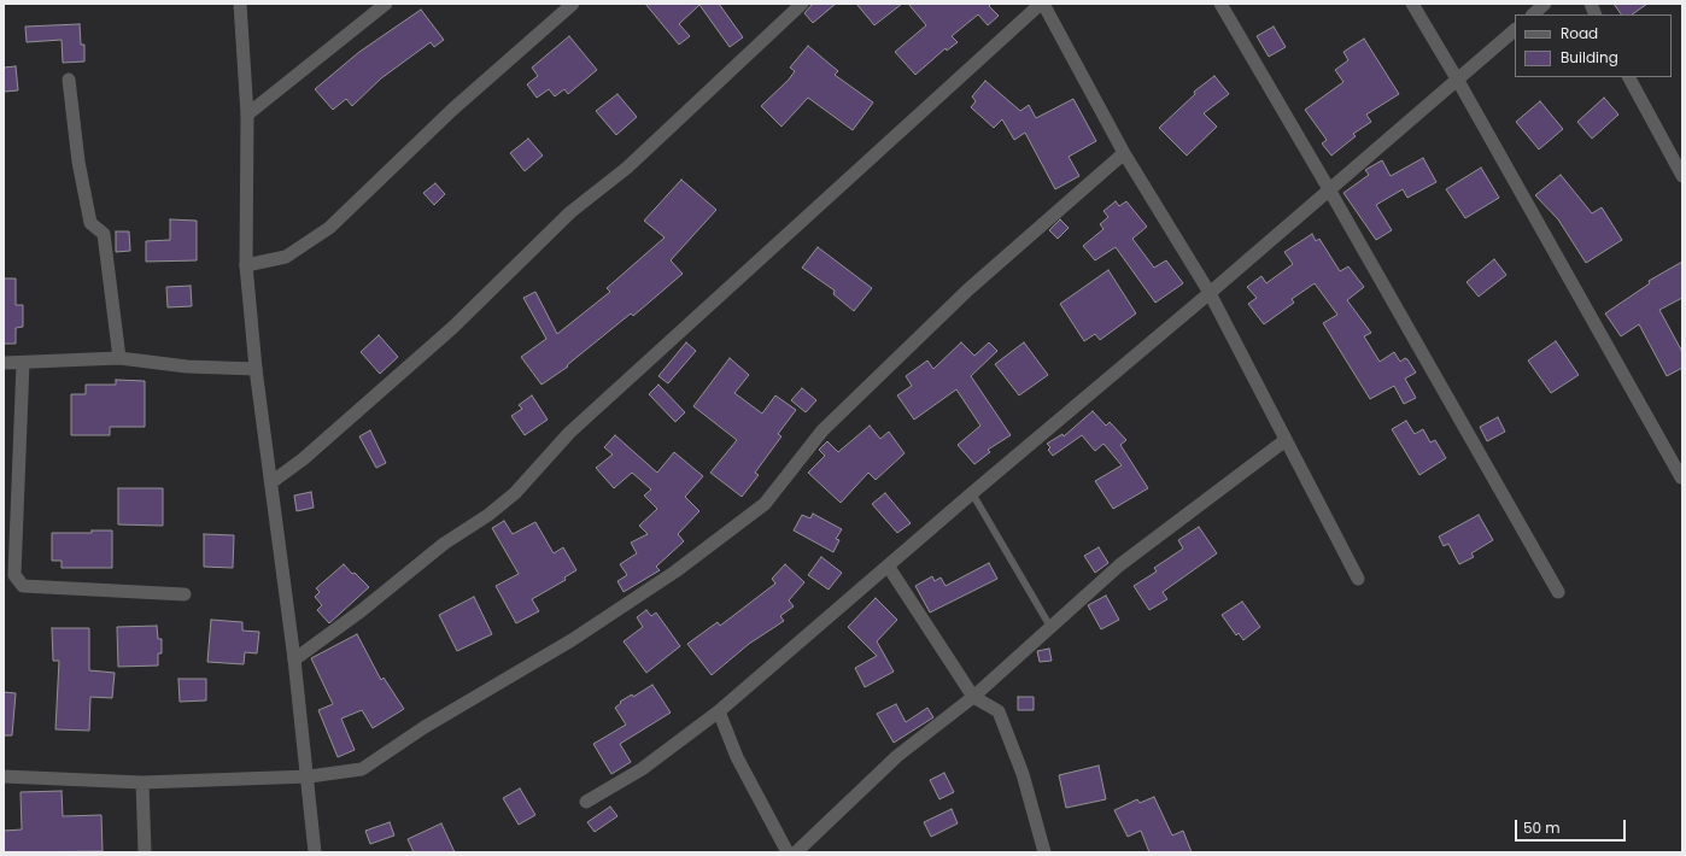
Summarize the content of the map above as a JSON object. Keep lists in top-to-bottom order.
{
  "legend": ["Road", "Building"],
  "scale_bar": "50 m"
}
